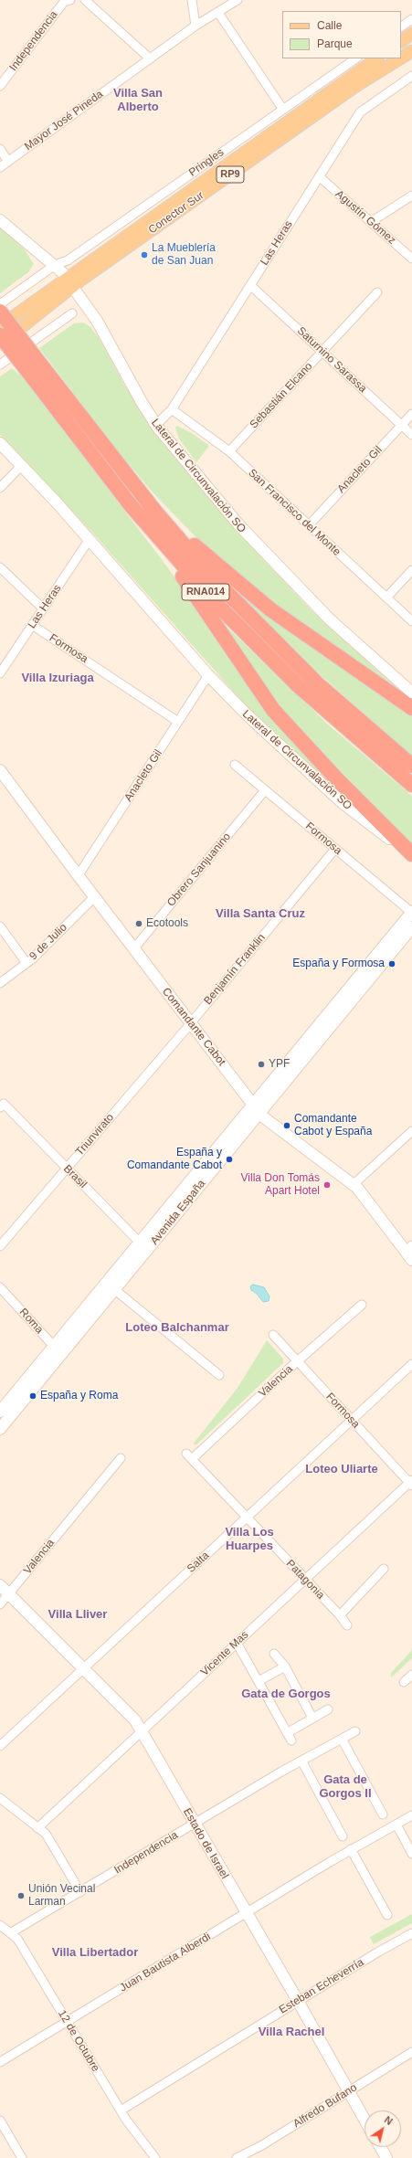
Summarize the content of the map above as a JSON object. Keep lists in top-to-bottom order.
{
  "streets": {
    "highway": ["RNA014"],
    "main road": [
      "RP9",
      "Conector Sur",
      "Lateral de Circunvalación SO",
      "Comandante Cabot",
      "Avenida España",
      "Estado de Israel"
    ],
    "street": [
      "Independencia",
      "Mayor José Pineda",
      "Pringles",
      "Agustín Gómez",
      "Las Heras",
      "Saturnino Sarassa",
      "Sebastián Elcano",
      "Anacleto Gil",
      "San Francisco del Monte",
      "Formosa",
      "Obrero Sanjuanino",
      "9 de Julio",
      "Benjamín Franklin",
      "Triunvirato",
      "Brasil",
      "Roma",
      "Valencia",
      "Salta",
      "Patagonia",
      "Vicente Mas",
      "Juan Bautista Alberdi",
      "Esteban Echeverría",
      "12 de Octubre",
      "Alfredo Bufano"
    ]
  },
  "crossings": [
    ["Independencia", "Estado de Israel"],
    ["Independencia", "12 de Octubre"],
    ["Pringles", "Lateral de Circunvalación SO"],
    ["Conector Sur", "Lateral de Circunvalación SO"],
    ["Agustín Gómez", "Las Heras"],
    ["Las Heras", "Saturnino Sarassa"],
    ["Las Heras", "Lateral de Circunvalación SO"],
    ["Las Heras", "San Francisco del Monte"],
    ["Las Heras", "Formosa"],
    ["Saturnino Sarassa", "Sebastián Elcano"],
    ["Saturnino Sarassa", "Anacleto Gil"],
    ["Sebastián Elcano", "San Francisco del Monte"],
    ["Anacleto Gil", "Lateral de Circunvalación SO"],
    ["Anacleto Gil", "San Francisco del Monte"],
    ["Anacleto Gil", "Formosa"],
    ["Anacleto Gil", "Comandante Cabot"],
    ["Formosa", "Obrero Sanjuanino"],
    ["Formosa", "Benjamín Franklin"],
    ["Formosa", "Avenida España"],
    ["Formosa", "Valencia"],
    ["Formosa", "Salta"],
    ["Formosa", "Vicente Mas"],
    ["Obrero Sanjuanino", "Comandante Cabot"],
    ["9 de Julio", "Comandante Cabot"],
    ["Benjamín Franklin", "Comandante Cabot"],
    ["Benjamín Franklin", "Triunvirato"],
    ["Comandante Cabot", "Triunvirato"],
    ["Comandante Cabot", "Avenida España"],
    ["Triunvirato", "Brasil"],
    ["Brasil", "Avenida España"],
    ["Avenida España", "Roma"],
    ["Valencia", "Patagonia"],
    ["Valencia", "Estado de Israel"],
    ["Salta", "Patagonia"],
    ["Salta", "Estado de Israel"],
    ["Patagonia", "Vicente Mas"],
    ["Vicente Mas", "Estado de Israel"],
    ["Estado de Israel", "Juan Bautista Alberdi"],
    ["Estado de Israel", "Esteban Echeverría"],
    ["Estado de Israel", "Alfredo Bufano"],
    ["Juan Bautista Alberdi", "12 de Octubre"],
    ["Esteban Echeverría", "12 de Octubre"]
  ],
  "districts": [
    "Villa San Alberto",
    "Villa Izuriaga",
    "Villa Santa Cruz",
    "Loteo Balchanmar",
    "Loteo Uliarte",
    "Villa Los Huarpes",
    "Villa Lliver",
    "Gata de Gorgos",
    "Gata de Gorgos II",
    "Villa Libertador",
    "Villa Rachel"
  ],
  "places": [
    "La Mueblería de San Juan",
    "Ecotools",
    "España y Formosa",
    "YPF",
    "Comandante Cabot y España",
    "España y Comandante Cabot",
    "Villa Don Tomás Apart Hotel",
    "España y Roma",
    "Unión Vecinal Larman"
  ],
  "legend": ["Calle", "Parque"],
  "north": "top right"
}
